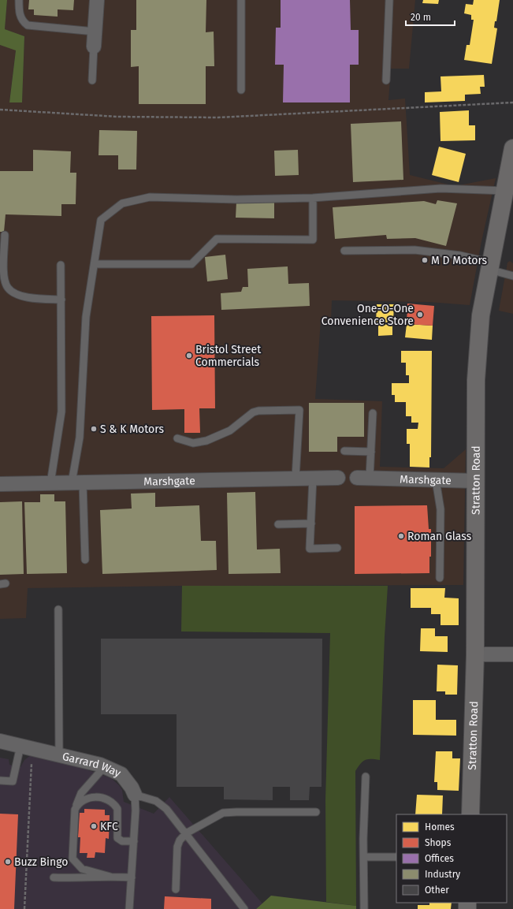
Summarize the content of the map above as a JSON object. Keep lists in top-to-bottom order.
{
  "streets": {
    "street": ["Marshgate", "Stratton Road", "Garrard Way"]
  },
  "crossings": [
    ["Marshgate", "Stratton Road"]
  ],
  "places": [
    "M D Motors",
    "One-O-One Convenience Store",
    "Bristol Street Commercials",
    "S & K Motors",
    "Roman Glass",
    "KFC",
    "Buzz Bingo"
  ],
  "legend": [
    "Homes",
    "Shops",
    "Offices",
    "Industry",
    "Other"
  ],
  "scale_bar": "20 m"
}
